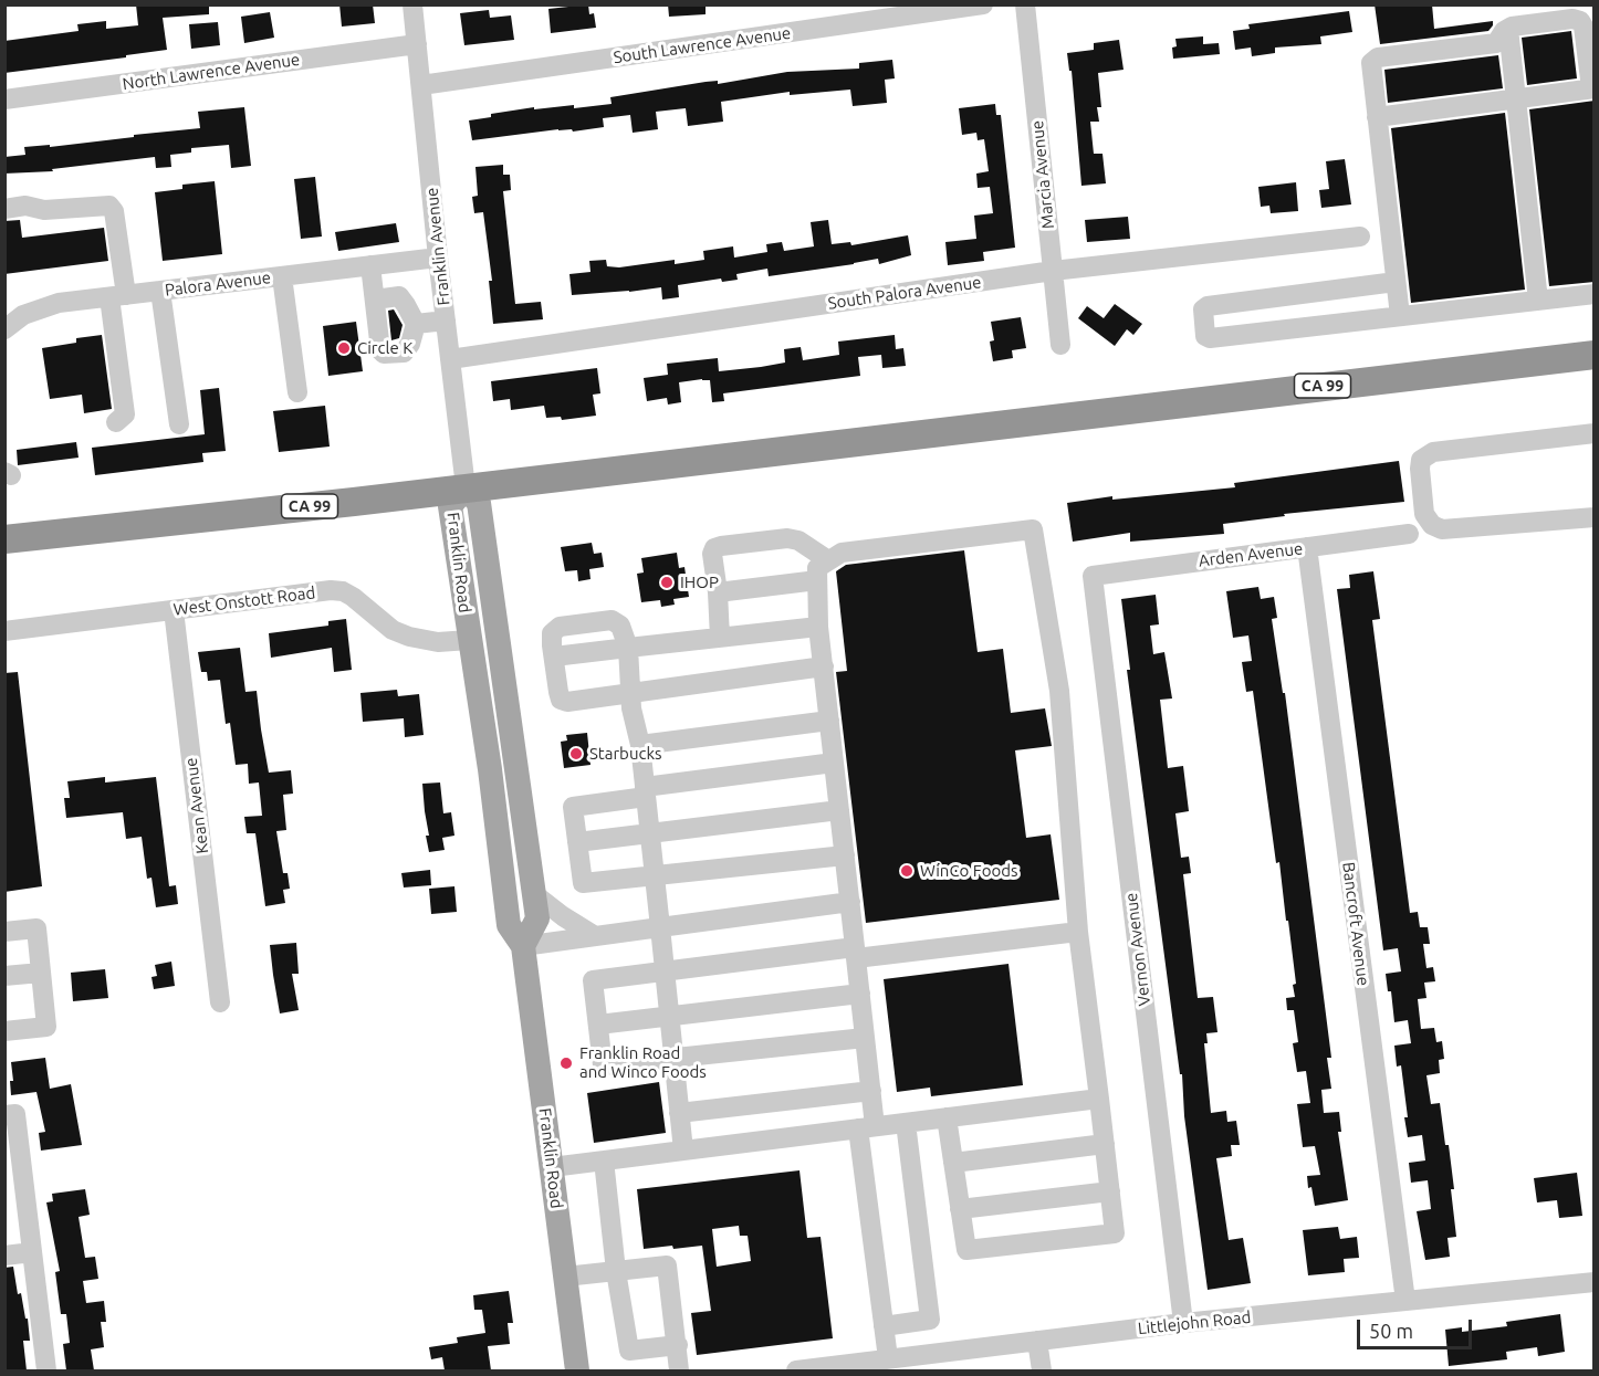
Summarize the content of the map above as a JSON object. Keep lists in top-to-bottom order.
{
  "streets": {
    "highway": ["CA 99"],
    "main road": ["Franklin Road"],
    "street": [
      "South Lawrence Avenue",
      "North Lawrence Avenue",
      "Marcia Avenue",
      "Franklin Avenue",
      "Palora Avenue",
      "South Palora Avenue",
      "Arden Avenue",
      "West Onstott Road",
      "Kean Avenue",
      "Bancroft Avenue",
      "Vernon Avenue",
      "Littlejohn Road"
    ]
  },
  "crossings": [
    ["South Lawrence Avenue", "Franklin Avenue"],
    ["North Lawrence Avenue", "Franklin Avenue"],
    ["Marcia Avenue", "South Palora Avenue"],
    ["Franklin Avenue", "Palora Avenue"],
    ["Franklin Avenue", "South Palora Avenue"],
    ["Franklin Avenue", "CA 99"],
    ["Franklin Avenue", "Franklin Road"],
    ["CA 99", "Franklin Road"],
    ["Arden Avenue", "Bancroft Avenue"],
    ["Arden Avenue", "Vernon Avenue"],
    ["Franklin Road", "West Onstott Road"],
    ["West Onstott Road", "Kean Avenue"],
    ["Bancroft Avenue", "Littlejohn Road"],
    ["Vernon Avenue", "Littlejohn Road"]
  ],
  "places": [
    "Circle K",
    "IHOP",
    "Starbucks",
    "WinCo Foods",
    "Franklin Road and Winco Foods"
  ],
  "scale_bar": "50 m"
}
